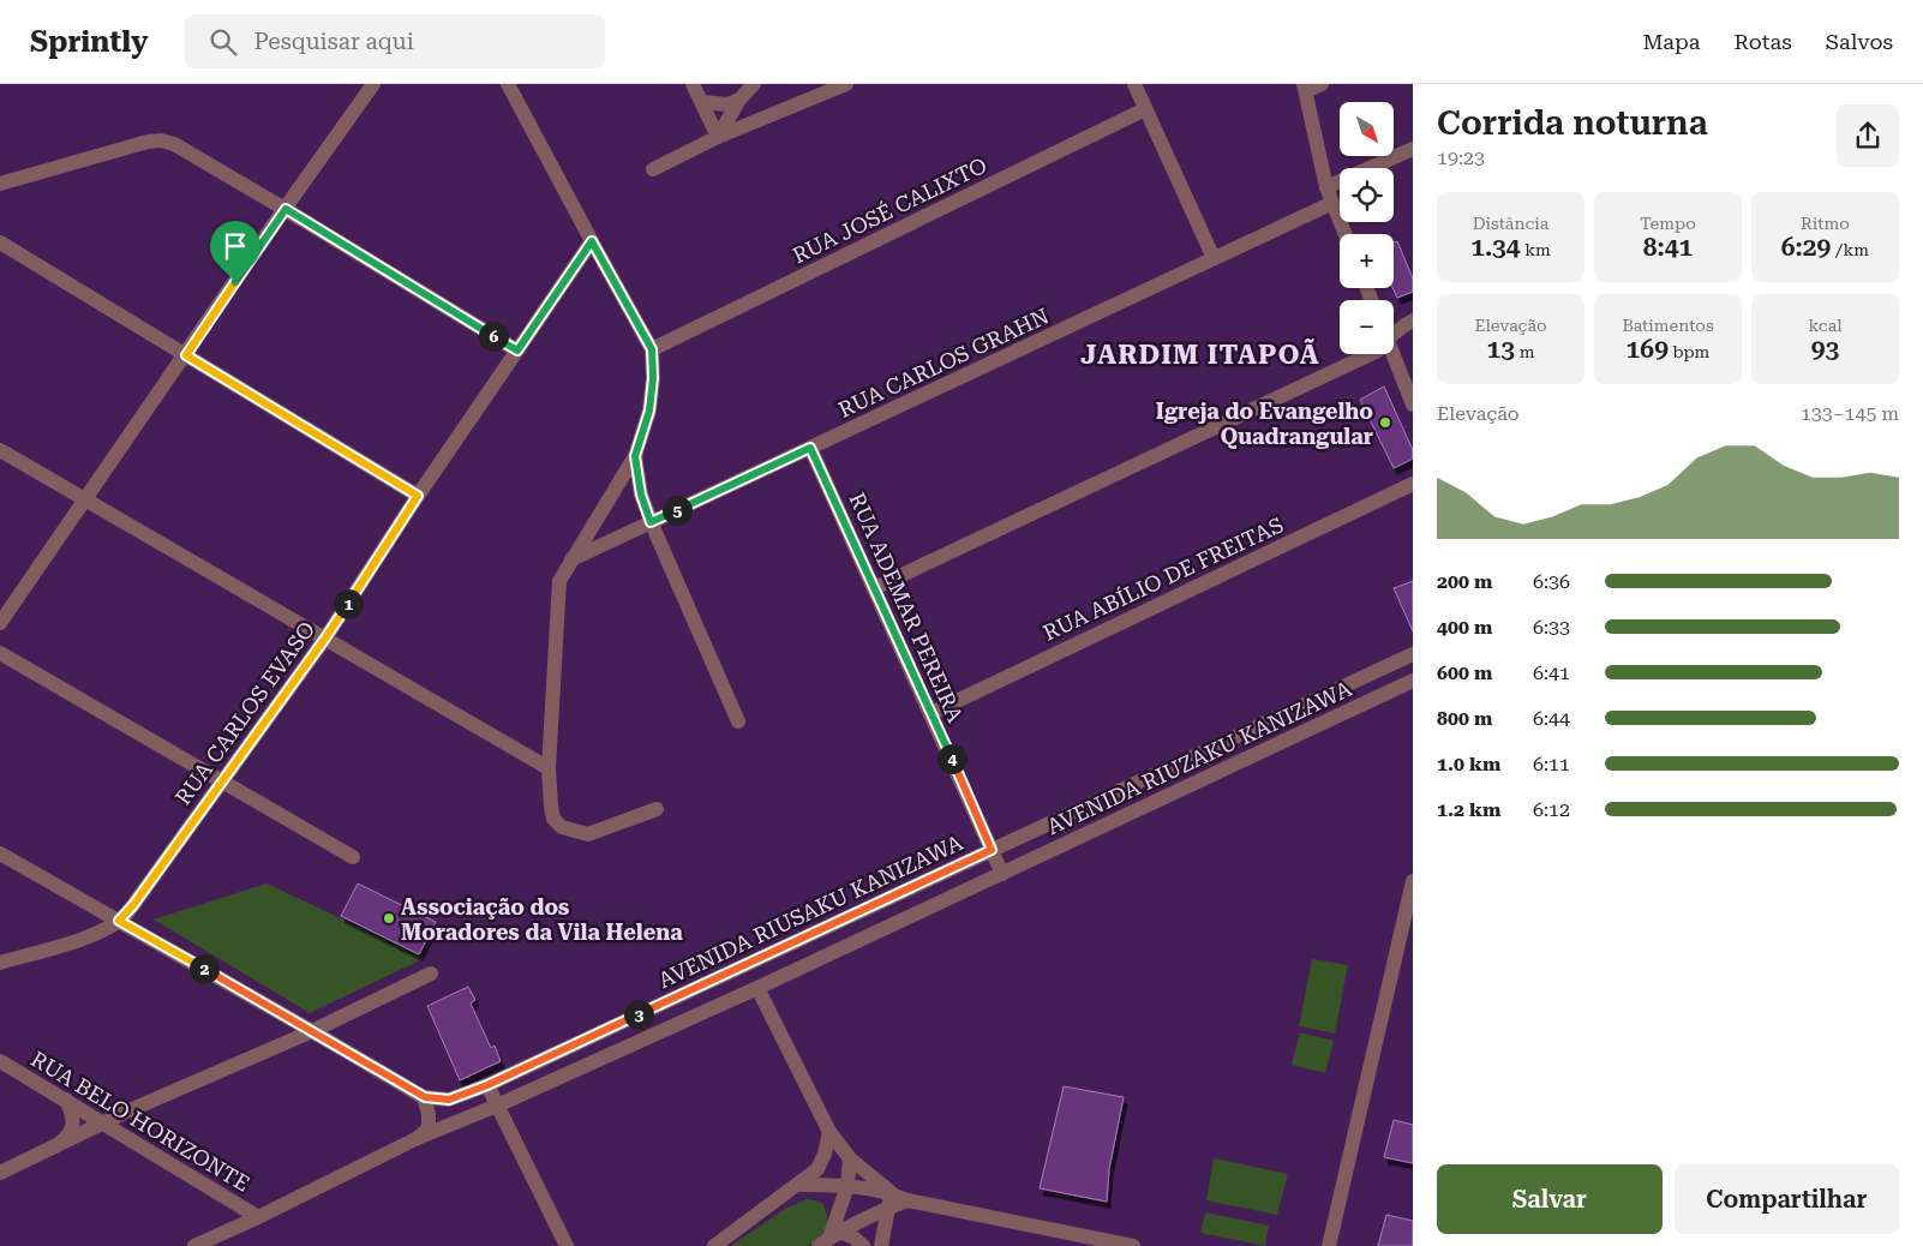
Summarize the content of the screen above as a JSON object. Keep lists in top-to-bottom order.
{
  "streets": {
    "street": [
      "RUA JOSÉ CALIXTO",
      "RUA CARLOS GRAHN",
      "RUA ABÍLIO DE FREITAS",
      "RUA ADEMAR PEREIRA",
      "RUA CARLOS EVASO",
      "AVENIDA RIUZAKU KANIZAWA",
      "AVENIDA RIUSAKU KANIZAWA",
      "RUA BELO HORIZONTE"
    ]
  },
  "crossings": [
    ["RUA CARLOS GRAHN", "RUA ADEMAR PEREIRA"],
    ["RUA ABÍLIO DE FREITAS", "RUA ADEMAR PEREIRA"],
    ["RUA ADEMAR PEREIRA", "AVENIDA RIUSAKU KANIZAWA"],
    ["AVENIDA RIUZAKU KANIZAWA", "RUA BELO HORIZONTE"]
  ],
  "districts": ["JARDIM ITAPOÃ"],
  "places": ["Igreja do Evangelho Quadrangular", "Associação dos Moradores da Vila Helena"],
  "north": "bottom right",
  "page": {
    "header": "Sprintly",
    "search": "Pesquisar aqui",
    "nav": ["Mapa", "Rotas", "Salvos"],
    "heading": ["Corrida noturna", "19:23"],
    "map_buttons": ["+", "−"],
    "stats": [
      ["Distância", "1.34 km"],
      ["Tempo", "8:41"],
      ["Ritmo", "6:29 /km"],
      ["Elevação", "13 m"],
      ["Batimentos", "169 bpm"],
      ["kcal", "93"]
    ],
    "pins": [
      "6",
      "5",
      "1",
      "4",
      "2",
      "3"
    ],
    "chart": ["Elevação", "133–145 m"],
    "list": [
      {
        "name": "200 m",
        "note": "6:36"
      },
      {
        "name": "400 m",
        "note": "6:33"
      },
      {
        "name": "600 m",
        "note": "6:41"
      },
      {
        "name": "800 m",
        "note": "6:44"
      },
      {
        "name": "1.0 km",
        "note": "6:11"
      },
      {
        "name": "1.2 km",
        "note": "6:12"
      }
    ],
    "buttons": ["Salvar", "Compartilhar"]
  }
}
